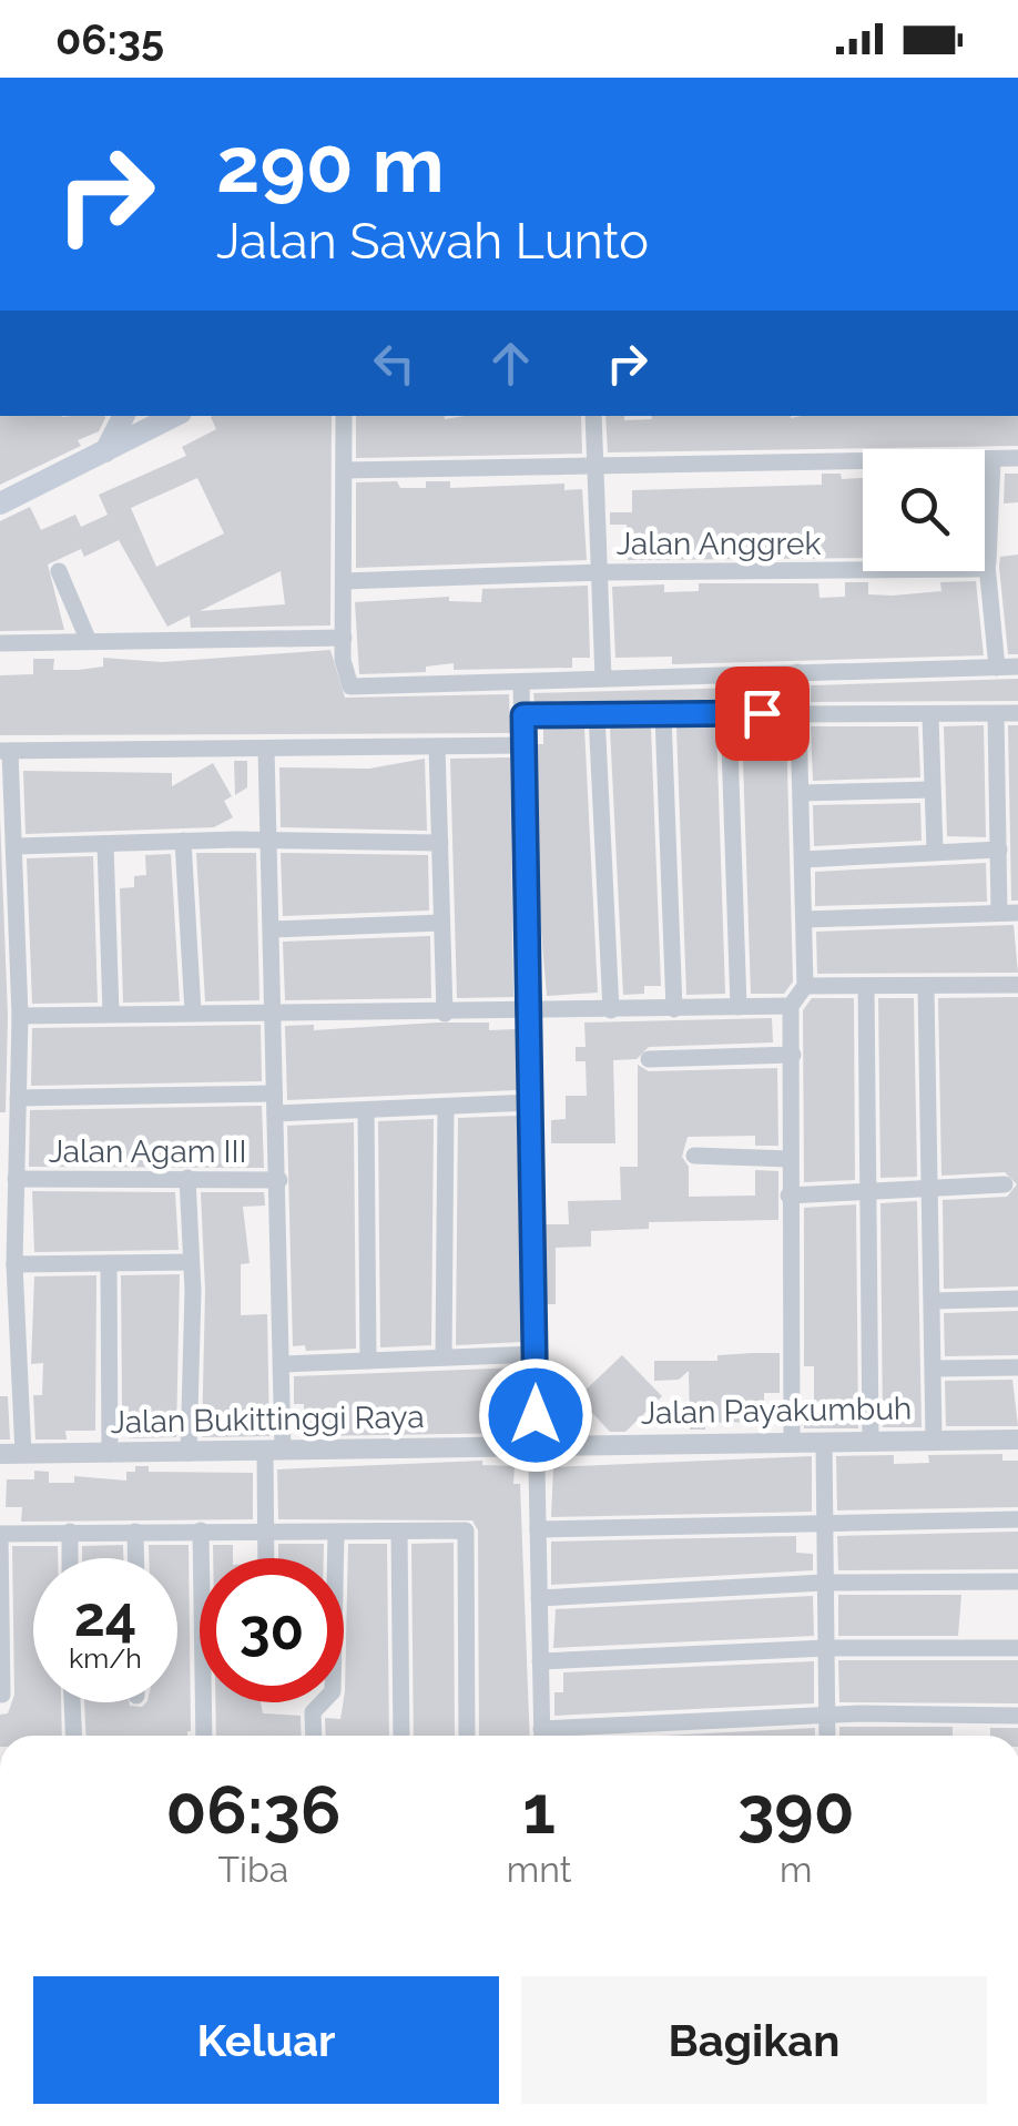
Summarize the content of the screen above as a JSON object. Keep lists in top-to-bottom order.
{
  "streets": {
    "street": [
      "Jalan Anggrek",
      "Jalan Agam III",
      "Jalan Payakumbuh",
      "Jalan Bukittinggi Raya"
    ]
  },
  "crossings": [
    ["Jalan Payakumbuh", "Jalan Bukittinggi Raya"]
  ],
  "page": {
    "status": "06:35",
    "turn": ["290 m", "Jalan Sawah Lunto"],
    "speed": "24 km/h",
    "limit": "30",
    "eta": [
      "06:36",
      "Tiba",
      "1",
      "mnt",
      "390",
      "m"
    ],
    "buttons": ["Keluar", "Bagikan"]
  }
}
